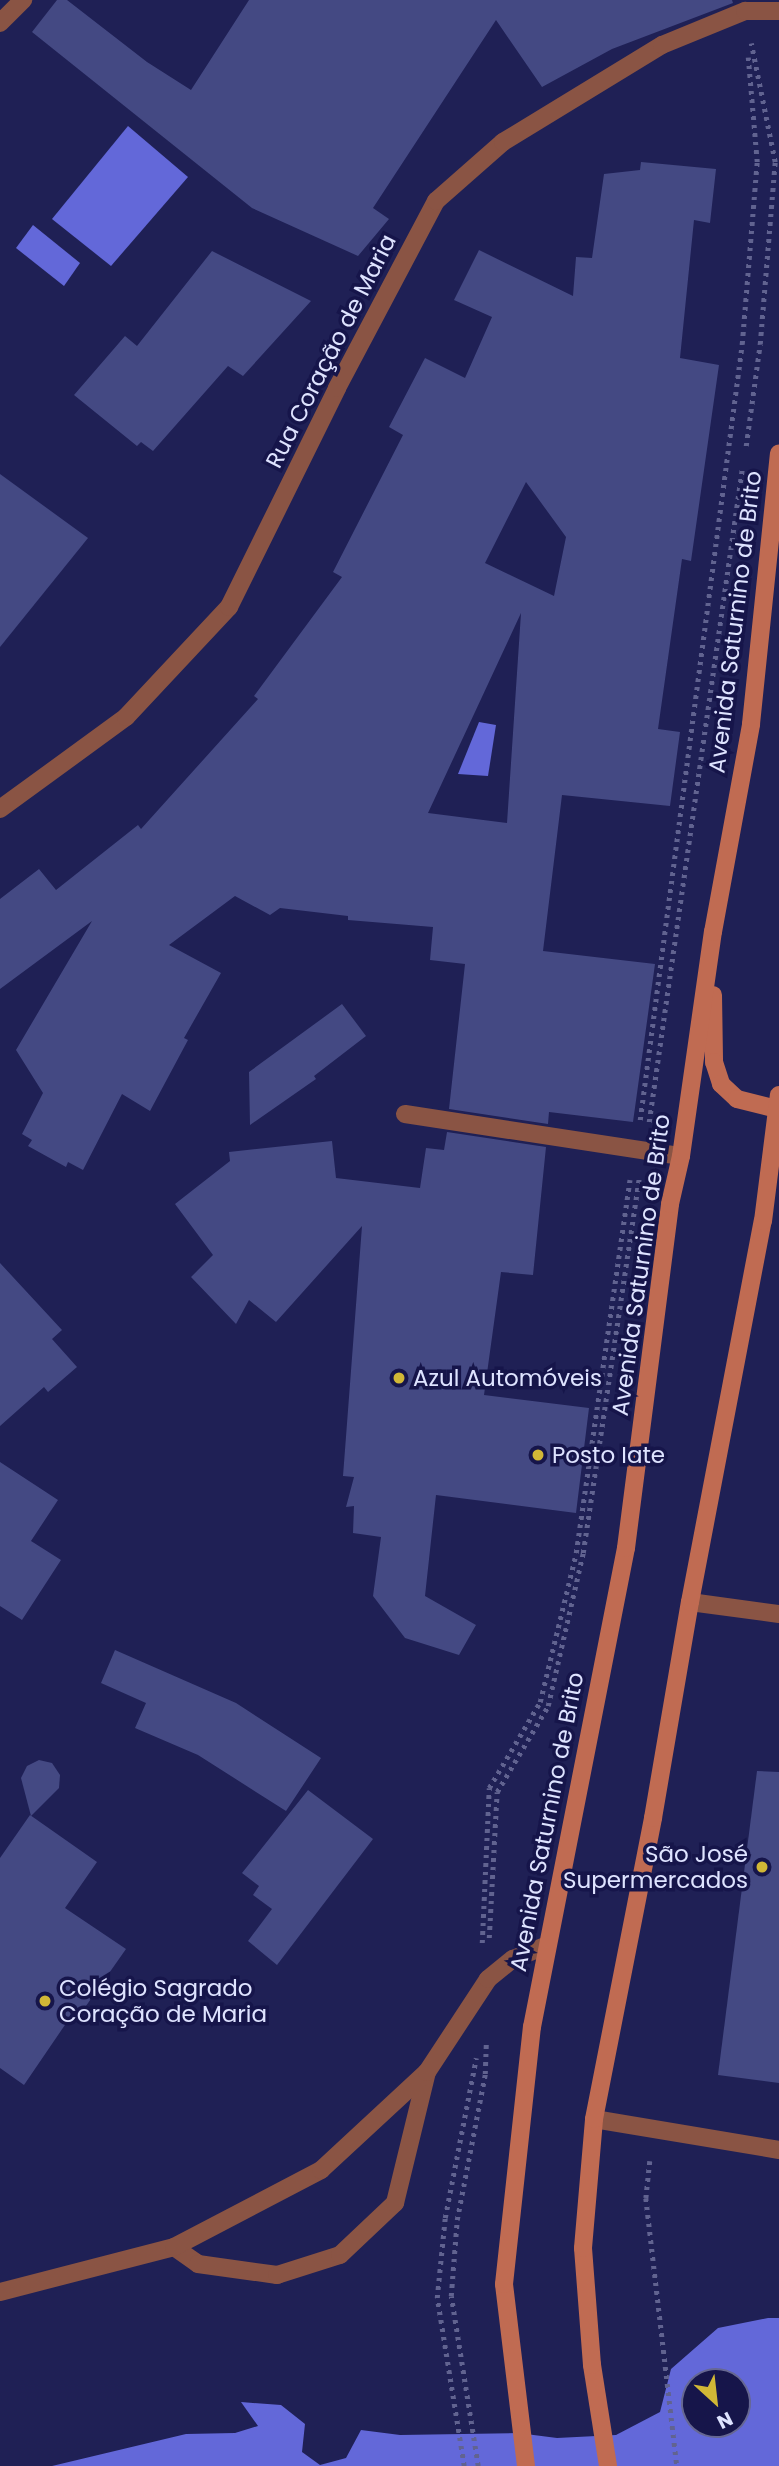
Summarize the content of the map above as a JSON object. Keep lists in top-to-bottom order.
{
  "streets": {
    "main road": ["Avenida Saturnino de Brito"],
    "street": ["Rua Coração de Maria"]
  },
  "places": [
    "Azul Automóveis",
    "Posto Iate",
    "São José Supermercados",
    "Colégio Sagrado Coração de Maria"
  ],
  "north": "bottom right"
}
